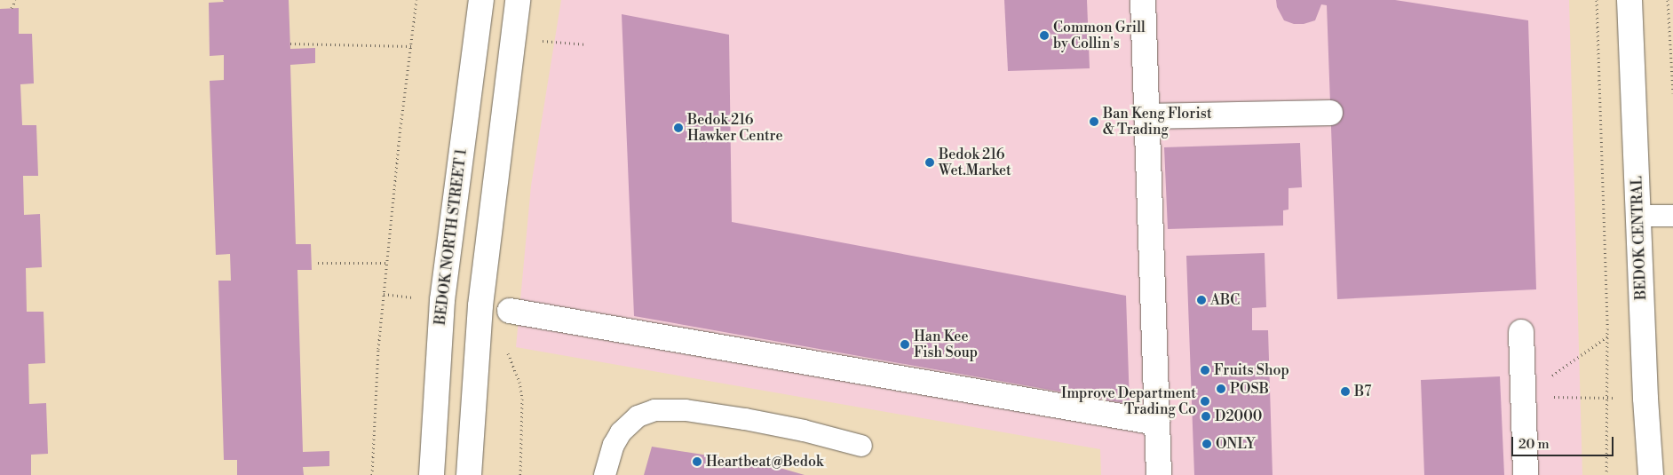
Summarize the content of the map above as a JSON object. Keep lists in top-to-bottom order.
{
  "streets": {
    "street": ["BEDOK NORTH STREET 1", "BEDOK CENTRAL"]
  },
  "places": [
    "Common Grill by Collin's",
    "Ban Keng Florist & Trading",
    "Bedok 216 Hawker Centre",
    "Bedok 216 Wet.Market",
    "ABC",
    "Han Kee Fish Soup",
    "Fruits Shop",
    "POSB",
    "B7",
    "Improve Department Trading Co",
    "D2000",
    "ONLY",
    "Heartbeat@Bedok"
  ],
  "scale_bar": "20 m"
}
